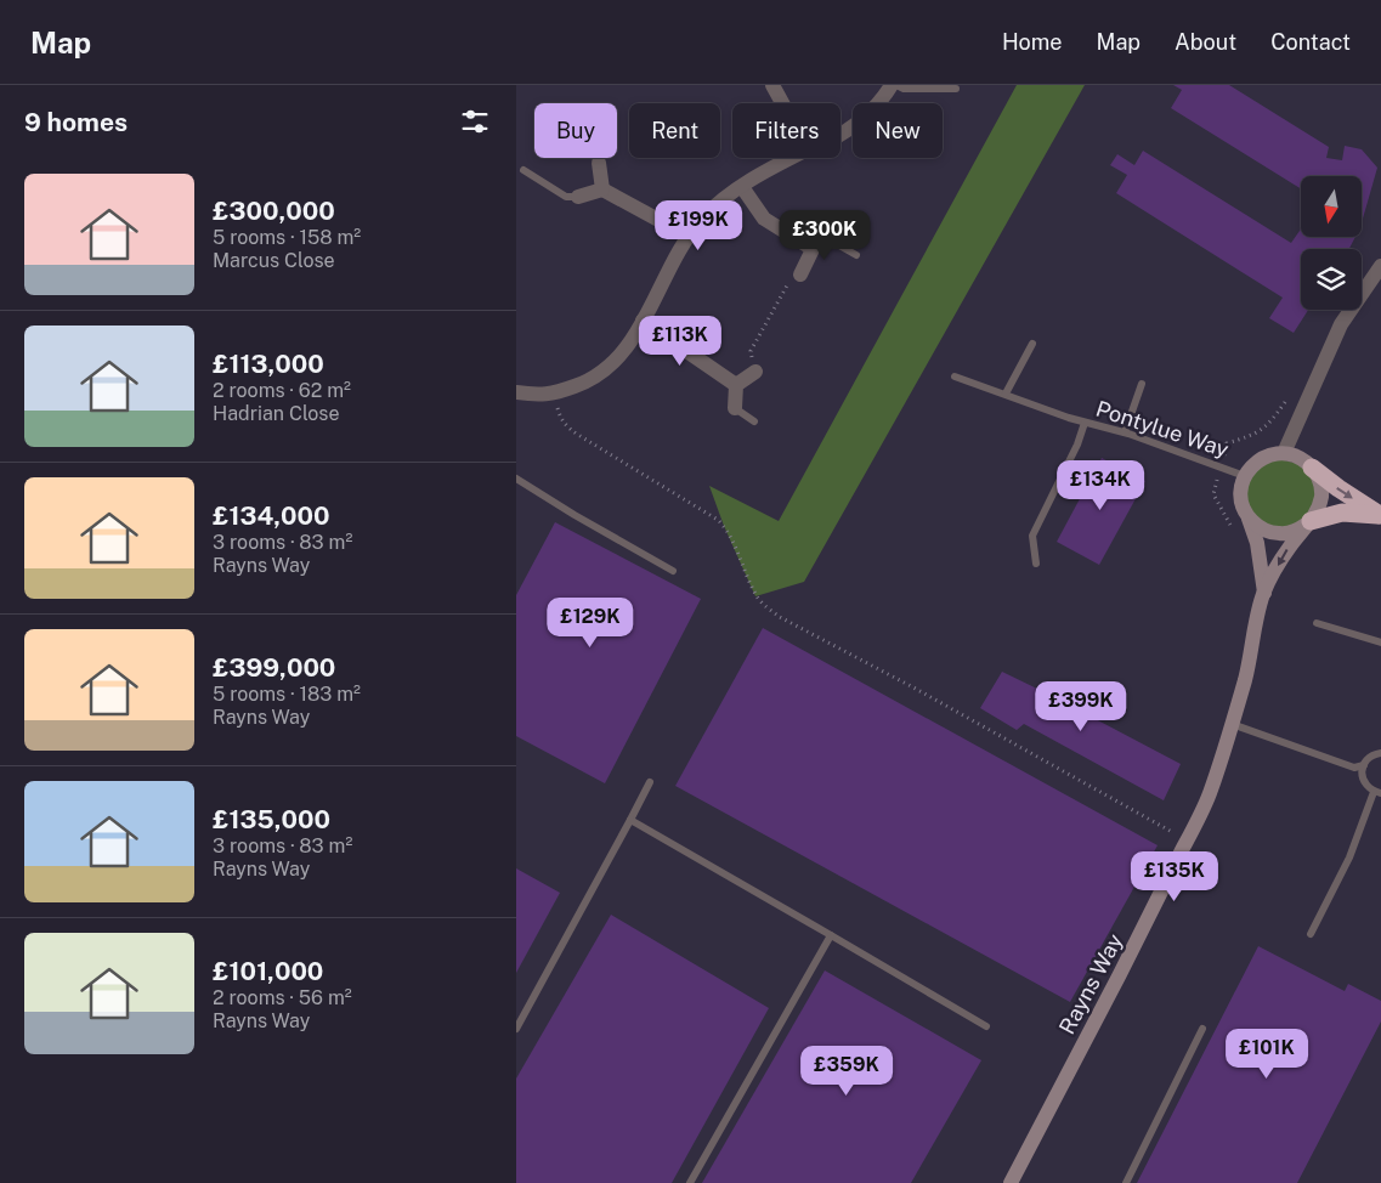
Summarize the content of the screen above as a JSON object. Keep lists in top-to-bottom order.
{
  "streets": {
    "street": ["Rayns Way"],
    "lane": ["Pontylue Way"]
  },
  "crossings": [
    ["Pontylue Way", "Rayns Way"]
  ],
  "north": "bottom",
  "page": {
    "header": "Map",
    "nav": [
      "Home",
      "Map",
      "About",
      "Contact"
    ],
    "heading": "9 homes",
    "chip": [
      "Buy",
      "Rent",
      "Filters",
      "New"
    ],
    "list": [
      {
        "name": "£300,000",
        "note": "5 rooms · 158 m² · Marcus Close"
      },
      {
        "name": "£113,000",
        "note": "2 rooms · 62 m² · Hadrian Close"
      },
      {
        "name": "£134,000",
        "note": "3 rooms · 83 m² · Rayns Way"
      },
      {
        "name": "£399,000",
        "note": "5 rooms · 183 m² · Rayns Way"
      },
      {
        "name": "£135,000",
        "note": "3 rooms · 83 m² · Rayns Way"
      },
      {
        "name": "£101,000",
        "note": "2 rooms · 56 m² · Rayns Way"
      }
    ],
    "price": [
      "£199K",
      "£300K",
      "£113K",
      "£134K",
      "£129K",
      "£399K",
      "£135K",
      "£101K",
      "£359K"
    ]
  }
}
